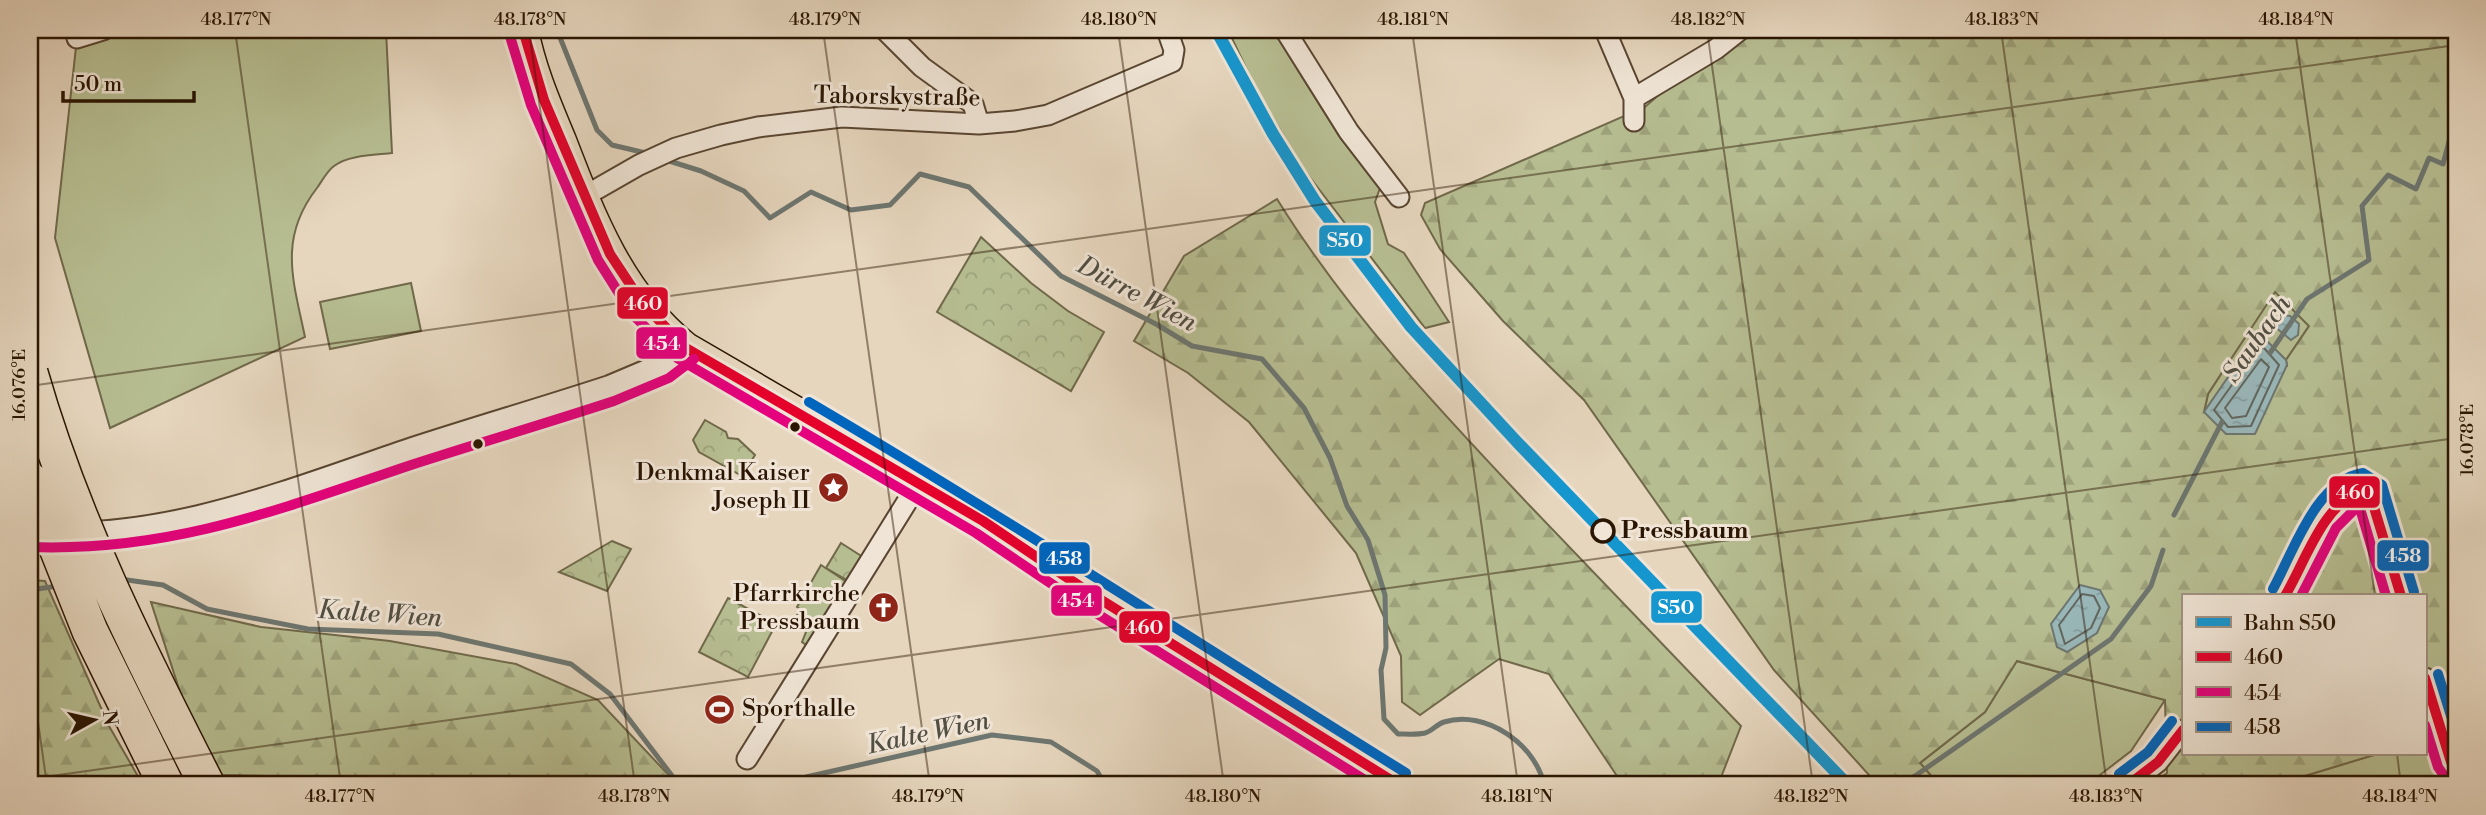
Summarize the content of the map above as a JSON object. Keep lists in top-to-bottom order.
{
  "streets": {
    "street": ["Taborskystraße"]
  },
  "water": ["Dürre Wien", "Saubach", "Kalte Wien"],
  "places": {
    "place": ["Denkmal Kaiser Joseph II"],
    "other": ["Pressbaum"],
    "church": ["Pfarrkirche Pressbaum"],
    "sports": ["Sporthalle"]
  },
  "lines": [
    "rail line S50",
    "transit line 460",
    "transit line 454",
    "transit line 458"
  ],
  "legend": [
    "Bahn S50",
    "460",
    "454",
    "458"
  ],
  "scale_bar": "50 m",
  "north": "right",
  "coordinates": [
    "48.177°N",
    "48.178°N",
    "48.179°N",
    "48.180°N",
    "48.181°N",
    "48.182°N",
    "48.183°N",
    "48.184°N",
    "16.076°E",
    "16.078°E"
  ]
}
